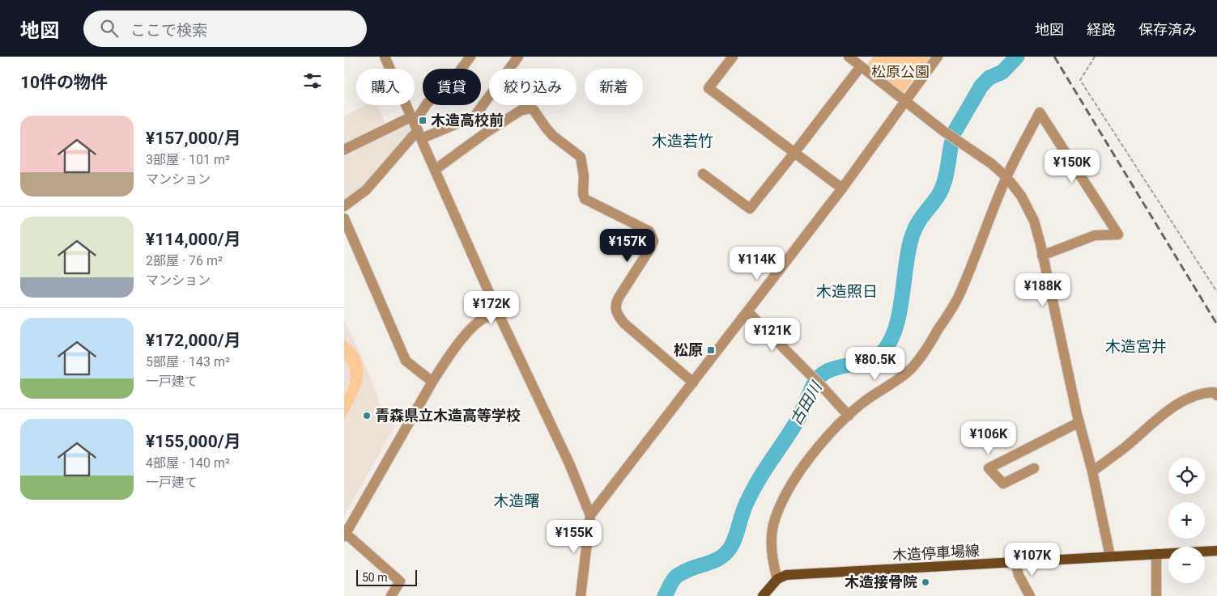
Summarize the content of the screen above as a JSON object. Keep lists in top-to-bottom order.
{
  "streets": {
    "main road": ["木造停車場線"]
  },
  "districts": [
    "木造若竹",
    "木造照日",
    "木造宮井",
    "木造曙"
  ],
  "water": ["古田川"],
  "parks": ["松原公園"],
  "places": {
    "transit": ["木造高校前", "松原"],
    "other": ["青森県立木造高等学校", "木造接骨院"]
  },
  "scale_bar": "50 m",
  "page": {
    "header": "地図",
    "search": "ここで検索",
    "nav": ["地図", "経路", "保存済み"],
    "heading": "10件の物件",
    "chip": [
      "購入",
      "賃貸",
      "絞り込み",
      "新着"
    ],
    "list": [
      {
        "name": "¥157,000/月",
        "note": "3部屋 · 101 m² · マンション"
      },
      {
        "name": "¥114,000/月",
        "note": "2部屋 · 76 m² · マンション"
      },
      {
        "name": "¥172,000/月",
        "note": "5部屋 · 143 m² · 一戸建て"
      },
      {
        "name": "¥155,000/月",
        "note": "4部屋 · 140 m² · 一戸建て"
      }
    ],
    "price": [
      "¥150K",
      "¥157K",
      "¥114K",
      "¥188K",
      "¥172K",
      "¥121K",
      "¥80.5K",
      "¥106K",
      "¥155K",
      "¥107K"
    ],
    "map_buttons": ["+", "−"],
    "scale": "50 m"
  }
}
